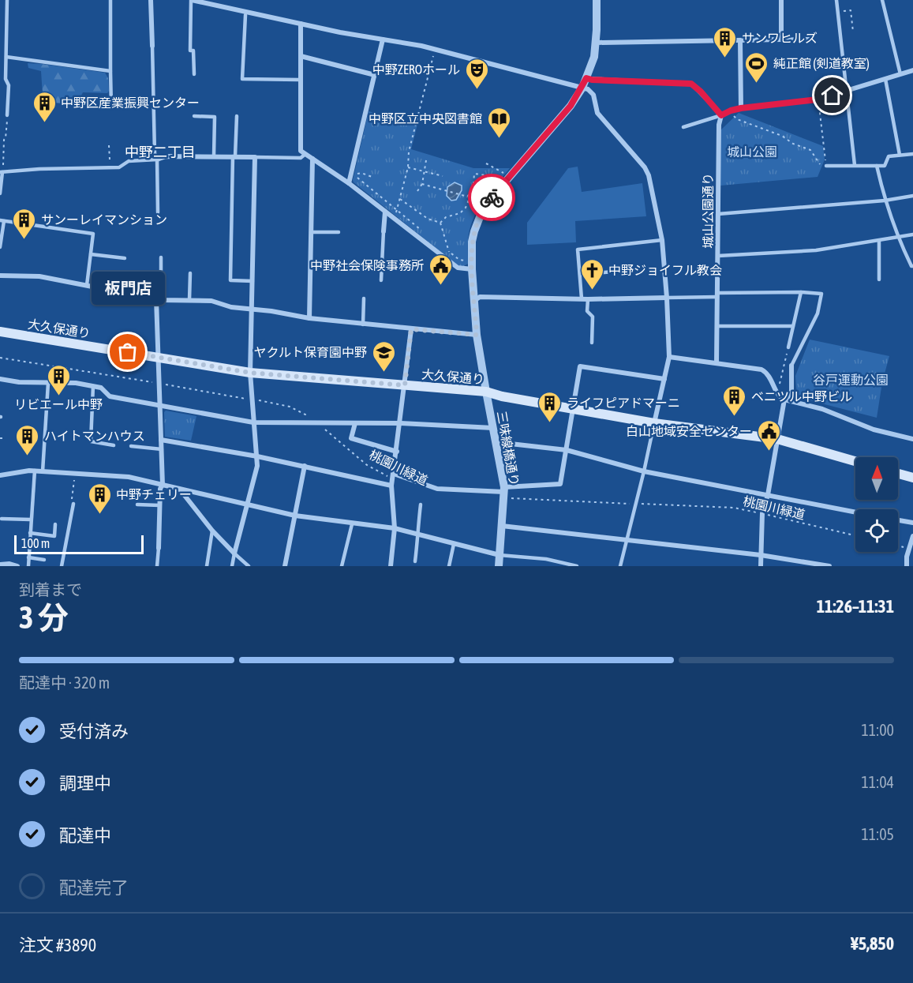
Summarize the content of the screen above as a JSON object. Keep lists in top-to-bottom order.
{
  "streets": {
    "main road": ["大久保通り"],
    "street": ["城山公園通り", "三味線橋通り"],
    "path": ["桃園川緑道"]
  },
  "crossings": [
    ["大久保通り", "三味線橋通り"],
    ["三味線橋通り", "桃園川緑道"]
  ],
  "districts": ["中野二丁目"],
  "parks": ["城山公園", "谷戸運動公園"],
  "places": {
    "building": [
      "サンワヒルズ",
      "中野区産業振興センター",
      "サンーレイマンション",
      "リビエール中野",
      "ベニツル中野ビル",
      "ライフピアドマーニ",
      "ハイトマンハウス",
      "中野チェリー"
    ],
    "sports": ["純正館 (剣道教室)"],
    "theatre": ["中野ZEROホール"],
    "library": ["中野区立中央図書館"],
    "public building": ["中野社会保険事務所", "白山地域安全センター"],
    "church": ["中野ジョイフル教会"],
    "other": ["板門店"],
    "school or university": ["ヤクルト保育園中野"]
  },
  "scale_bar": "100 m",
  "north": "top",
  "page": {
    "bubble": "板門店",
    "scale": "100 m",
    "heading": ["3 分", "到着まで", "11:26–11:31"],
    "panel": ["注文 #3890", "¥5,850"],
    "bar": "配達中 · 320 m",
    "list": [
      ["受付済み", "11:00"],
      ["調理中", "11:04"],
      ["配達中", "11:05"],
      "配達完了"
    ]
  }
}
